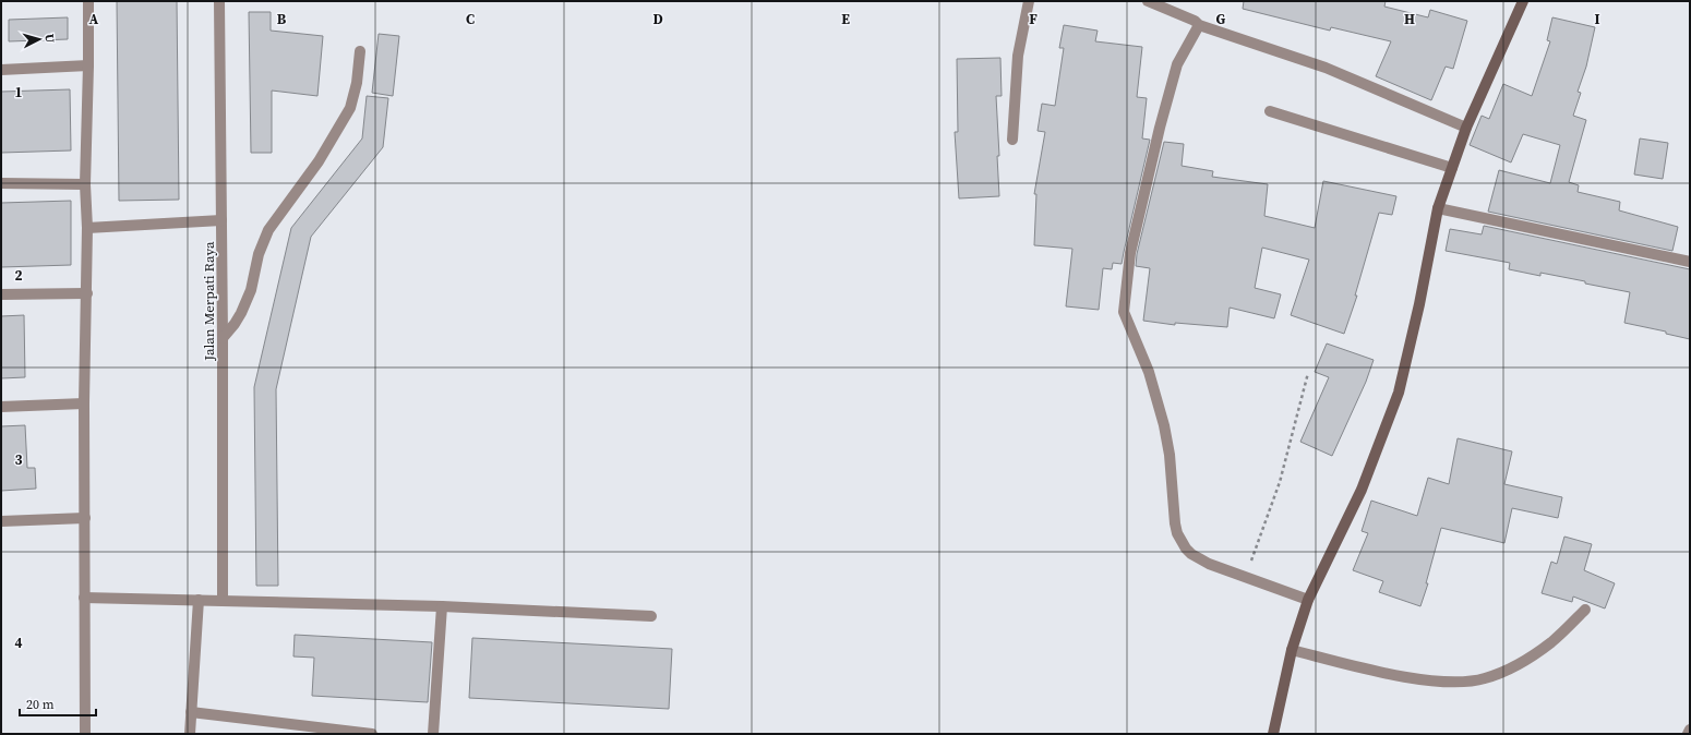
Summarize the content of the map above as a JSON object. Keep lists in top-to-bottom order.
{
  "streets": {
    "street": ["Jalan Merpati Raya"]
  },
  "scale_bar": "20 m",
  "north": "right",
  "grid": {
    "columns": [
      "A",
      "B",
      "C",
      "D",
      "E",
      "F",
      "G",
      "H",
      "I"
    ],
    "rows": [
      "1",
      "2",
      "3",
      "4"
    ]
  }
}
